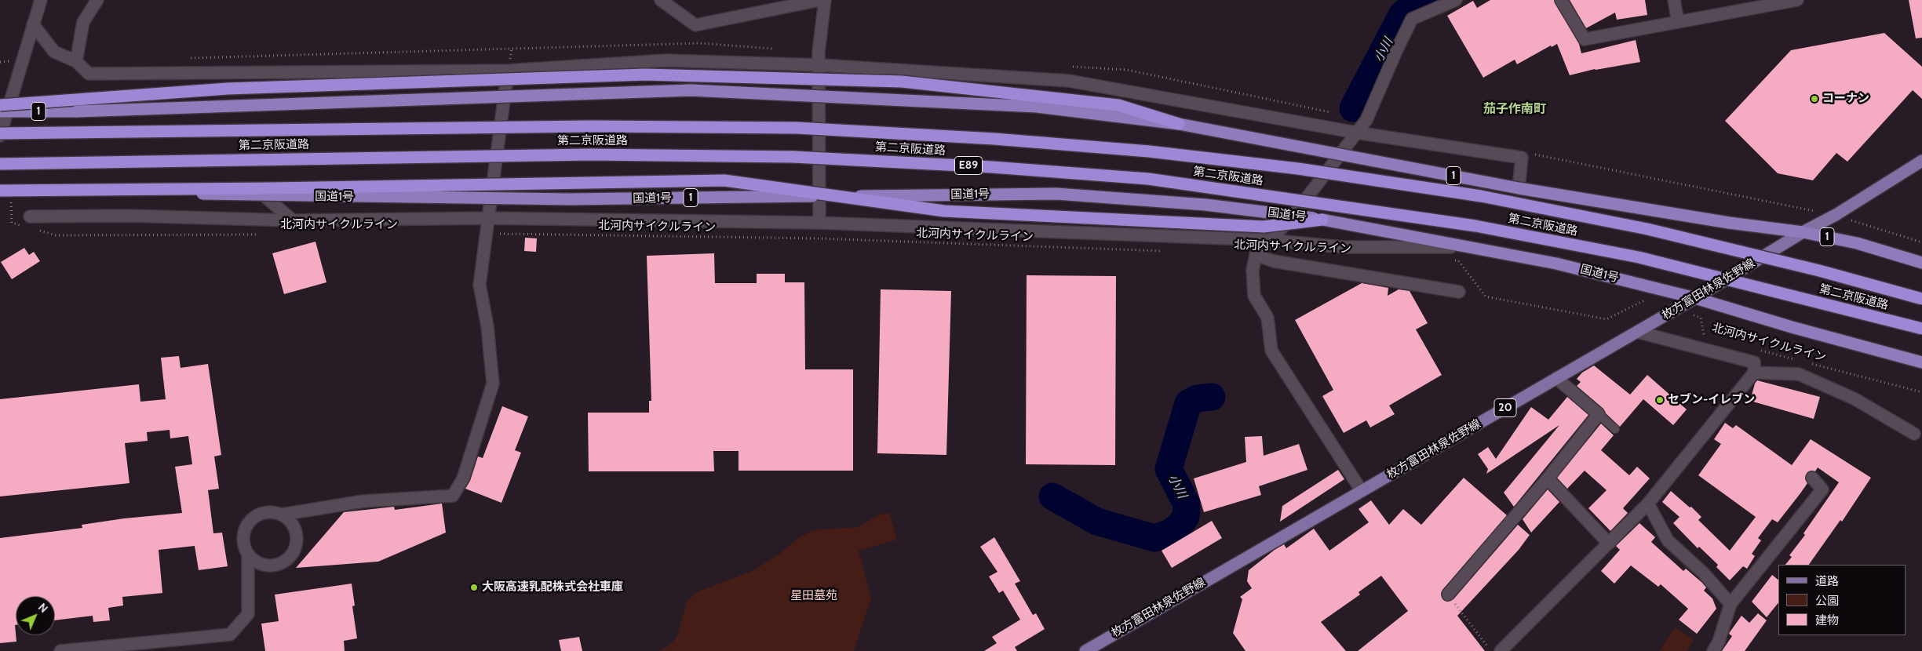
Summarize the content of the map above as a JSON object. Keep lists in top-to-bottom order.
{
  "streets": {
    "highway": [
      "1",
      "第二京阪道路",
      "E89",
      "国道1号"
    ],
    "main road": ["枚方富田林泉佐野線", "20"],
    "path": ["北河内サイクルライン"]
  },
  "crossings": [
    ["1", "枚方富田林泉佐野線"],
    ["国道1号", "枚方富田林泉佐野線"],
    ["北河内サイクルライン", "枚方富田林泉佐野線"]
  ],
  "districts": ["茄子作南町"],
  "water": ["小川"],
  "parks": ["星田墓苑"],
  "places": ["コーナン", "セブン-イレブン", "大阪高速乳配株式会社車庫"],
  "legend": ["道路", "公園", "建物"],
  "north": "top right"
}
